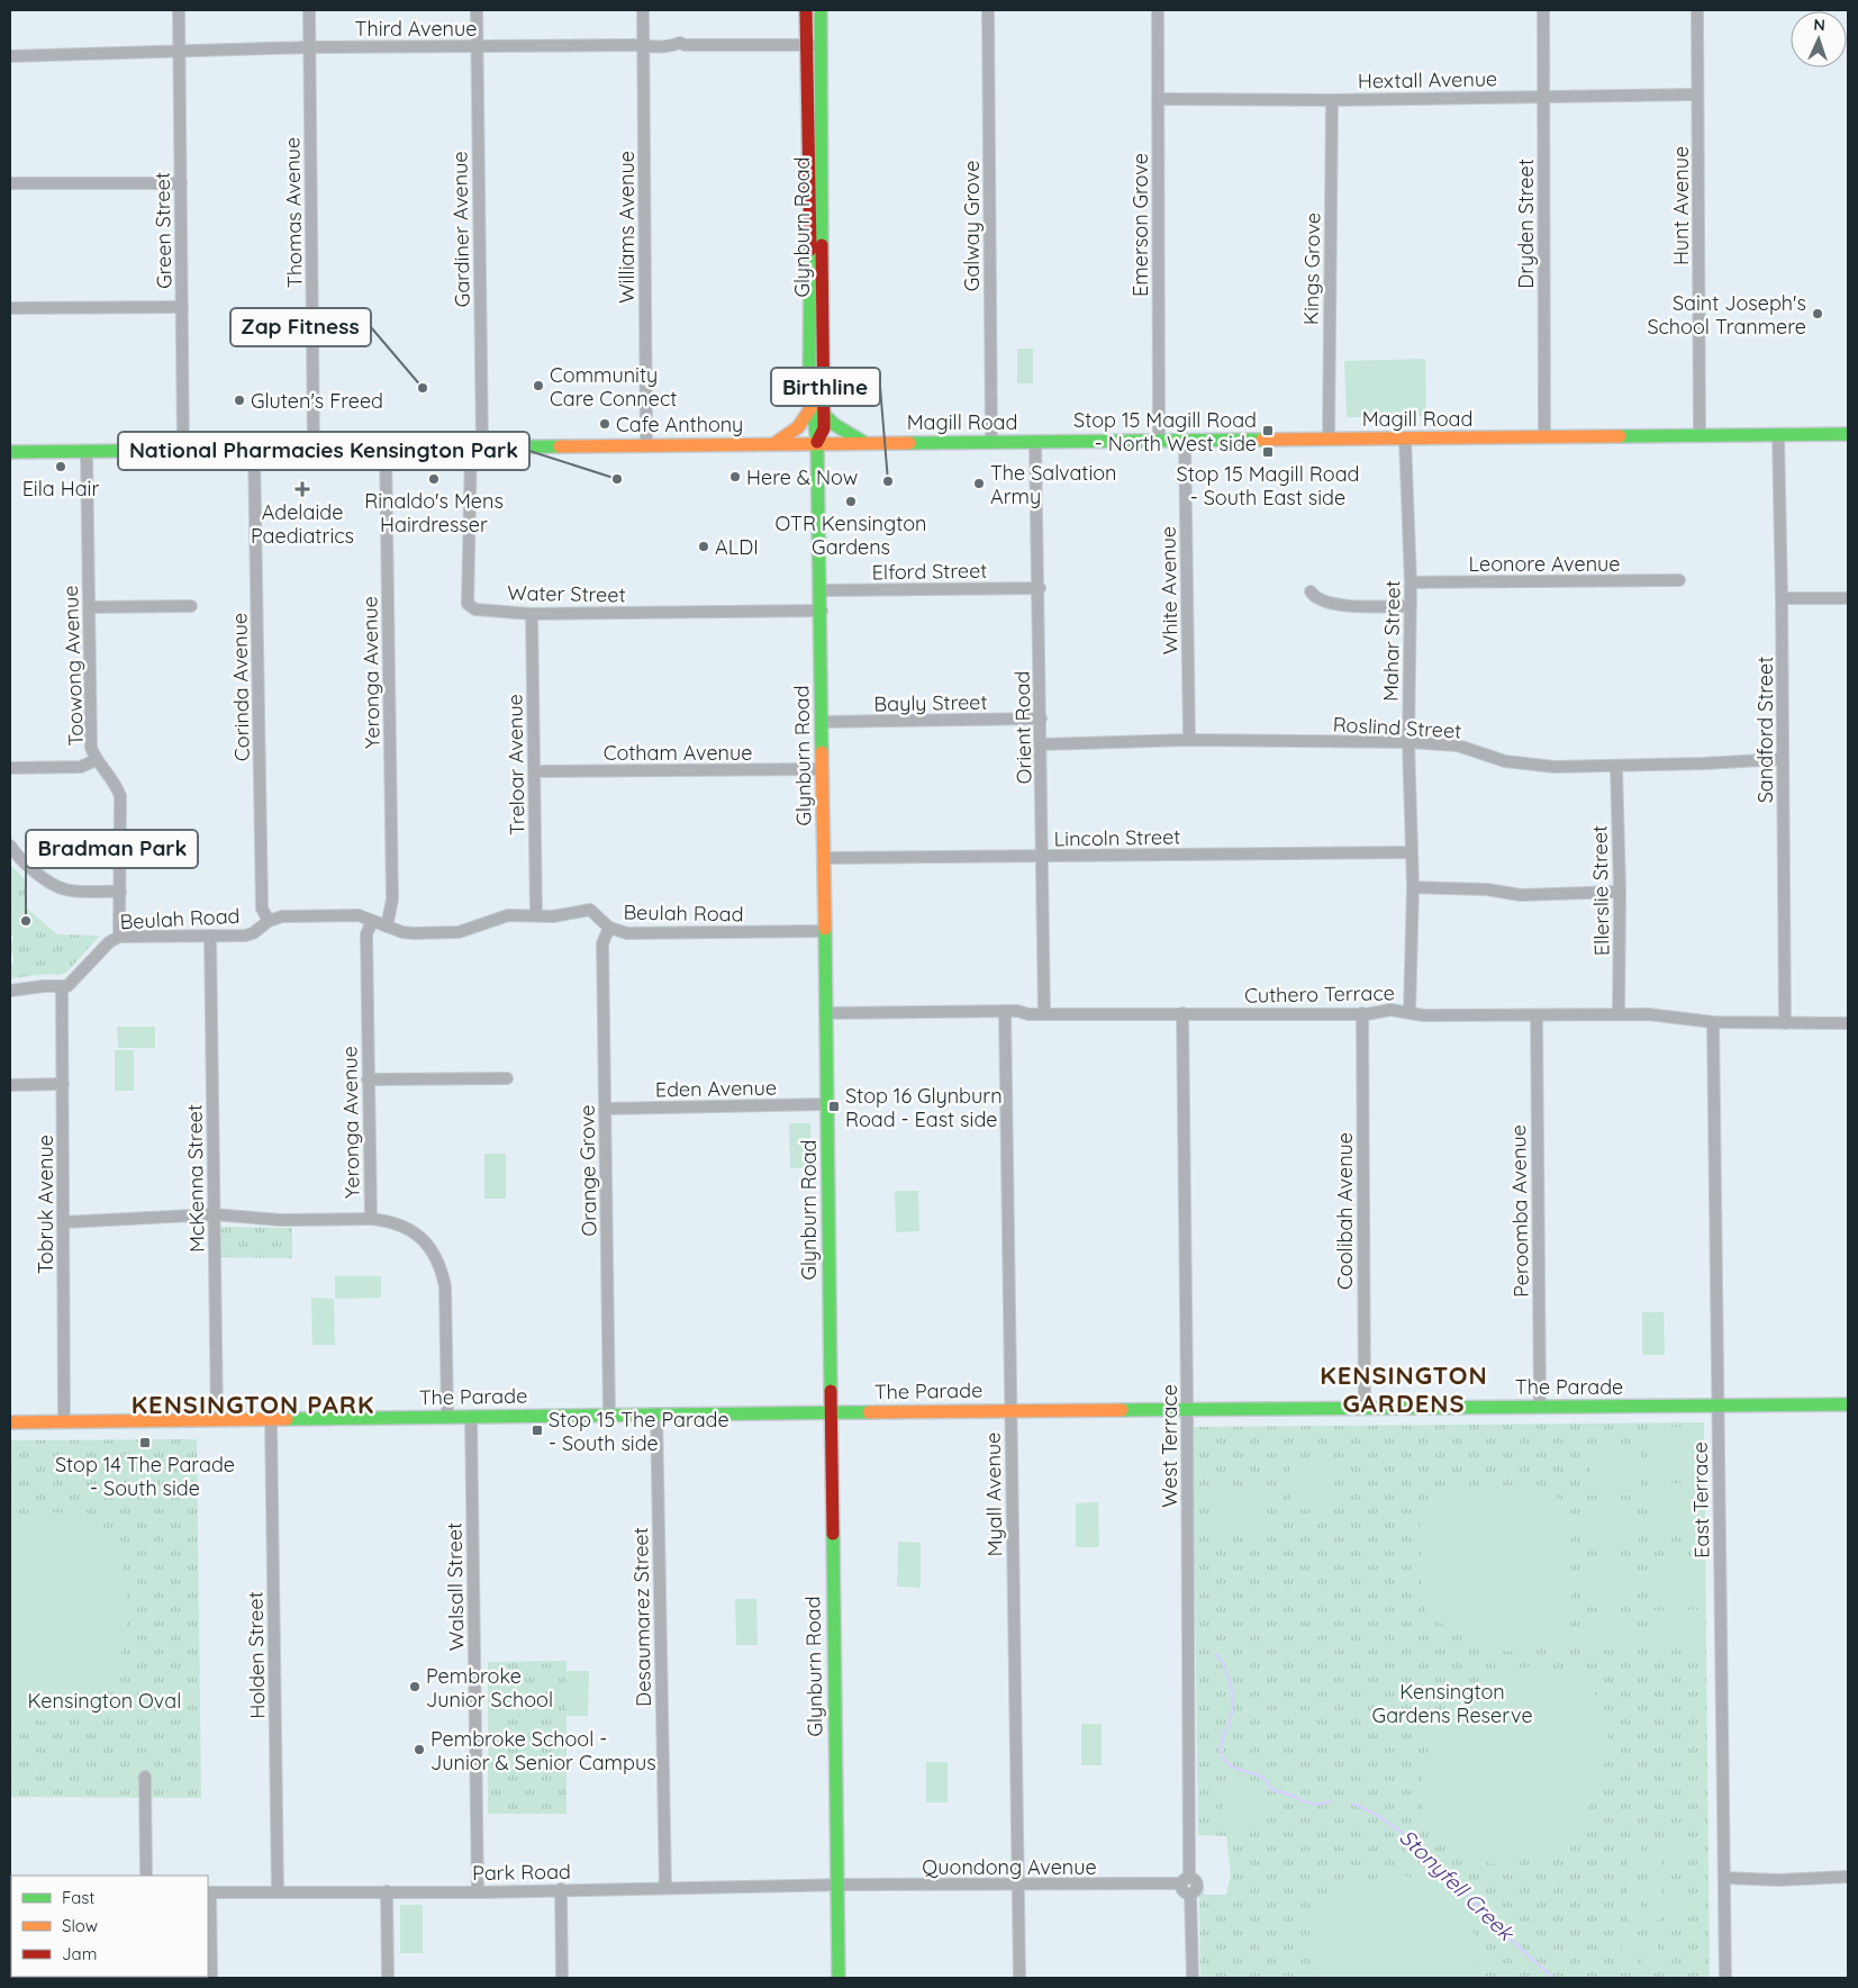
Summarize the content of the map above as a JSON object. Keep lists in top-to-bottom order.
{
  "streets": {
    "main road": ["Glynburn Road", "Magill Road", "The Parade"],
    "street": [
      "Third Avenue",
      "Hextall Avenue",
      "Hunt Avenue",
      "Thomas Avenue",
      "Dryden Street",
      "Emerson Grove",
      "Galway Grove",
      "Williams Avenue",
      "Gardiner Avenue",
      "Green Street",
      "Kings Grove",
      "Leonore Avenue",
      "Elford Street",
      "White Avenue",
      "Water Street",
      "Mahar Street",
      "Toowong Avenue",
      "Yeronga Avenue",
      "Corinda Avenue",
      "Bayly Street",
      "Orient Road",
      "Roslind Street",
      "Sandford Street",
      "Cotham Avenue",
      "Treloar Avenue",
      "Lincoln Street",
      "Ellerslie Street",
      "Beulah Road",
      "Cuthero Terrace",
      "Eden Avenue",
      "Orange Grove",
      "McKenna Street",
      "Tobruk Avenue",
      "Coolibah Avenue",
      "Peroomba Avenue",
      "West Terrace",
      "Myall Avenue",
      "East Terrace",
      "Walsall Street",
      "Desaumarez Street",
      "Holden Street",
      "Quondong Avenue",
      "Park Road"
    ]
  },
  "crossings": [
    ["Third Avenue", "Thomas Avenue"],
    ["Third Avenue", "Williams Avenue"],
    ["Third Avenue", "Glynburn Road"],
    ["Third Avenue", "Gardiner Avenue"],
    ["Third Avenue", "Green Street"],
    ["Hextall Avenue", "Hunt Avenue"],
    ["Hextall Avenue", "Dryden Street"],
    ["Hextall Avenue", "Emerson Grove"],
    ["Hextall Avenue", "Kings Grove"],
    ["Hunt Avenue", "Magill Road"],
    ["Thomas Avenue", "Magill Road"],
    ["Dryden Street", "Magill Road"],
    ["Emerson Grove", "Magill Road"],
    ["Galway Grove", "Magill Road"],
    ["Williams Avenue", "Magill Road"],
    ["Glynburn Road", "Magill Road"],
    ["Glynburn Road", "Elford Street"],
    ["Glynburn Road", "Water Street"],
    ["Glynburn Road", "Bayly Street"],
    ["Glynburn Road", "Cotham Avenue"],
    ["Glynburn Road", "Lincoln Street"],
    ["Glynburn Road", "Beulah Road"],
    ["Glynburn Road", "Cuthero Terrace"],
    ["Glynburn Road", "Eden Avenue"],
    ["Glynburn Road", "The Parade"],
    ["Glynburn Road", "Quondong Avenue"],
    ["Glynburn Road", "Park Road"],
    ["Gardiner Avenue", "Magill Road"],
    ["Gardiner Avenue", "Water Street"],
    ["Green Street", "Magill Road"],
    ["Kings Grove", "Magill Road"],
    ["Magill Road", "White Avenue"],
    ["Magill Road", "Water Street"],
    ["Magill Road", "Mahar Street"],
    ["Magill Road", "Toowong Avenue"],
    ["Magill Road", "Yeronga Avenue"],
    ["Magill Road", "Corinda Avenue"],
    ["Magill Road", "Orient Road"],
    ["Magill Road", "Sandford Street"],
    ["Leonore Avenue", "Mahar Street"],
    ["Elford Street", "Orient Road"],
    ["White Avenue", "Roslind Street"],
    ["Water Street", "Treloar Avenue"],
    ["Mahar Street", "Roslind Street"],
    ["Mahar Street", "Lincoln Street"],
    ["Mahar Street", "Cuthero Terrace"],
    ["Toowong Avenue", "Beulah Road"],
    ["Yeronga Avenue", "Beulah Road"],
    ["Yeronga Avenue", "The Parade"],
    ["Corinda Avenue", "Beulah Road"],
    ["Bayly Street", "Orient Road"],
    ["Orient Road", "Roslind Street"],
    ["Orient Road", "Lincoln Street"],
    ["Orient Road", "Cuthero Terrace"],
    ["Roslind Street", "Sandford Street"],
    ["Roslind Street", "Ellerslie Street"],
    ["Sandford Street", "Cuthero Terrace"],
    ["Cotham Avenue", "Treloar Avenue"],
    ["Treloar Avenue", "Beulah Road"],
    ["Ellerslie Street", "Cuthero Terrace"],
    ["Beulah Road", "Orange Grove"],
    ["Beulah Road", "McKenna Street"],
    ["Beulah Road", "Tobruk Avenue"],
    ["Cuthero Terrace", "Coolibah Avenue"],
    ["Cuthero Terrace", "Peroomba Avenue"],
    ["Cuthero Terrace", "West Terrace"],
    ["Cuthero Terrace", "Myall Avenue"],
    ["Cuthero Terrace", "East Terrace"],
    ["Eden Avenue", "Orange Grove"],
    ["Orange Grove", "The Parade"],
    ["McKenna Street", "The Parade"],
    ["Tobruk Avenue", "The Parade"],
    ["Coolibah Avenue", "The Parade"],
    ["Peroomba Avenue", "The Parade"],
    ["The Parade", "West Terrace"],
    ["The Parade", "Myall Avenue"],
    ["The Parade", "East Terrace"],
    ["The Parade", "Walsall Street"],
    ["The Parade", "Desaumarez Street"],
    ["The Parade", "Holden Street"],
    ["West Terrace", "Quondong Avenue"],
    ["Myall Avenue", "Quondong Avenue"],
    ["Walsall Street", "Park Road"],
    ["Desaumarez Street", "Park Road"],
    ["Holden Street", "Park Road"],
    ["Quondong Avenue", "Park Road"]
  ],
  "districts": ["KENSINGTON GARDENS", "KENSINGTON PARK"],
  "water": ["Stonyfell Creek"],
  "parks": ["Kensington Gardens Reserve", "Kensington Oval"],
  "places": {
    "other": [
      "Saint Joseph's School Tranmere",
      "Community Care Connect",
      "Zap Fitness",
      "Gluten's Freed",
      "Cafe Anthony",
      "Eila Hair",
      "Here & Now",
      "Rinaldo's Mens Hairdresser",
      "National Pharmacies Kensington Park",
      "Birthline",
      "The Salvation Army",
      "OTR Kensington Gardens",
      "ALDI",
      "Bradman Park",
      "Pembroke Junior School",
      "Pembroke School - Junior & Senior Campus"
    ],
    "transit": [
      "Stop 15 Magill Road - North West side",
      "Stop 15 Magill Road - South East side",
      "Stop 16 Glynburn Road - East side",
      "Stop 15 The Parade - South side",
      "Stop 14 The Parade - South side"
    ],
    "health": ["Adelaide Paediatrics"]
  },
  "legend": ["Fast", "Slow", "Jam"],
  "north": "top"
}
